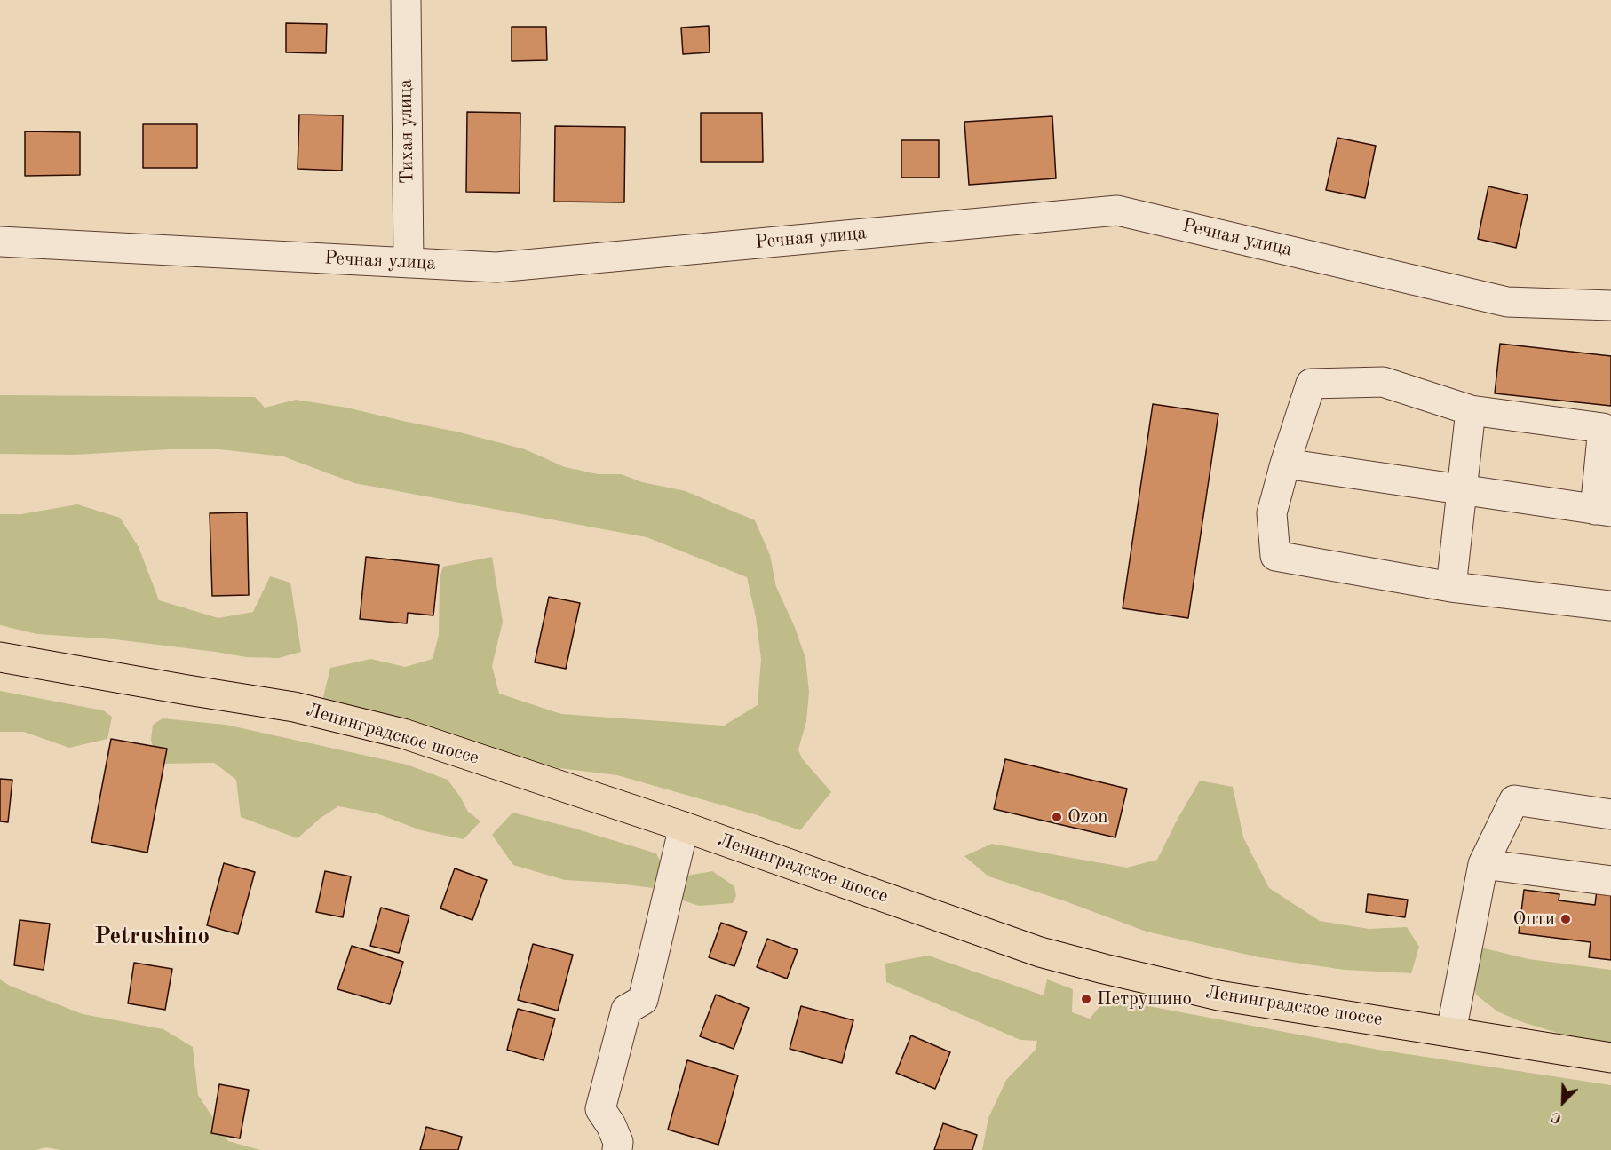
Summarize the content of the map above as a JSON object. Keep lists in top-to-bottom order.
{
  "streets": {
    "main road": ["Ленинградское шоссе"],
    "street": ["Тихая улица", "Речная улица"]
  },
  "crossings": [
    ["Тихая улица", "Речная улица"]
  ],
  "districts": ["Petrushino"],
  "places": ["Ozon", "Опти", "Петрушино"],
  "north": "bottom left"
}
